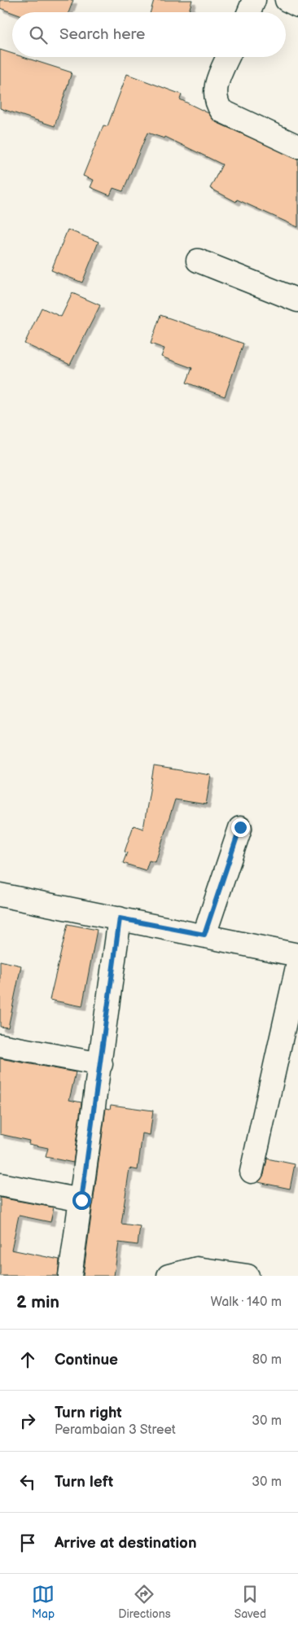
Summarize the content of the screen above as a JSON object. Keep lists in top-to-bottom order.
{
  "page": {
    "search": "Search here",
    "heading": ["2 min", "Walk · 140 m"],
    "list": [
      ["Continue", "80 m"],
      ["Turn right", "Perambaian 3 Street", "30 m"],
      ["Turn left", "30 m"],
      "Arrive at destination"
    ],
    "nav": ["Map", "Directions", "Saved"]
  }
}
